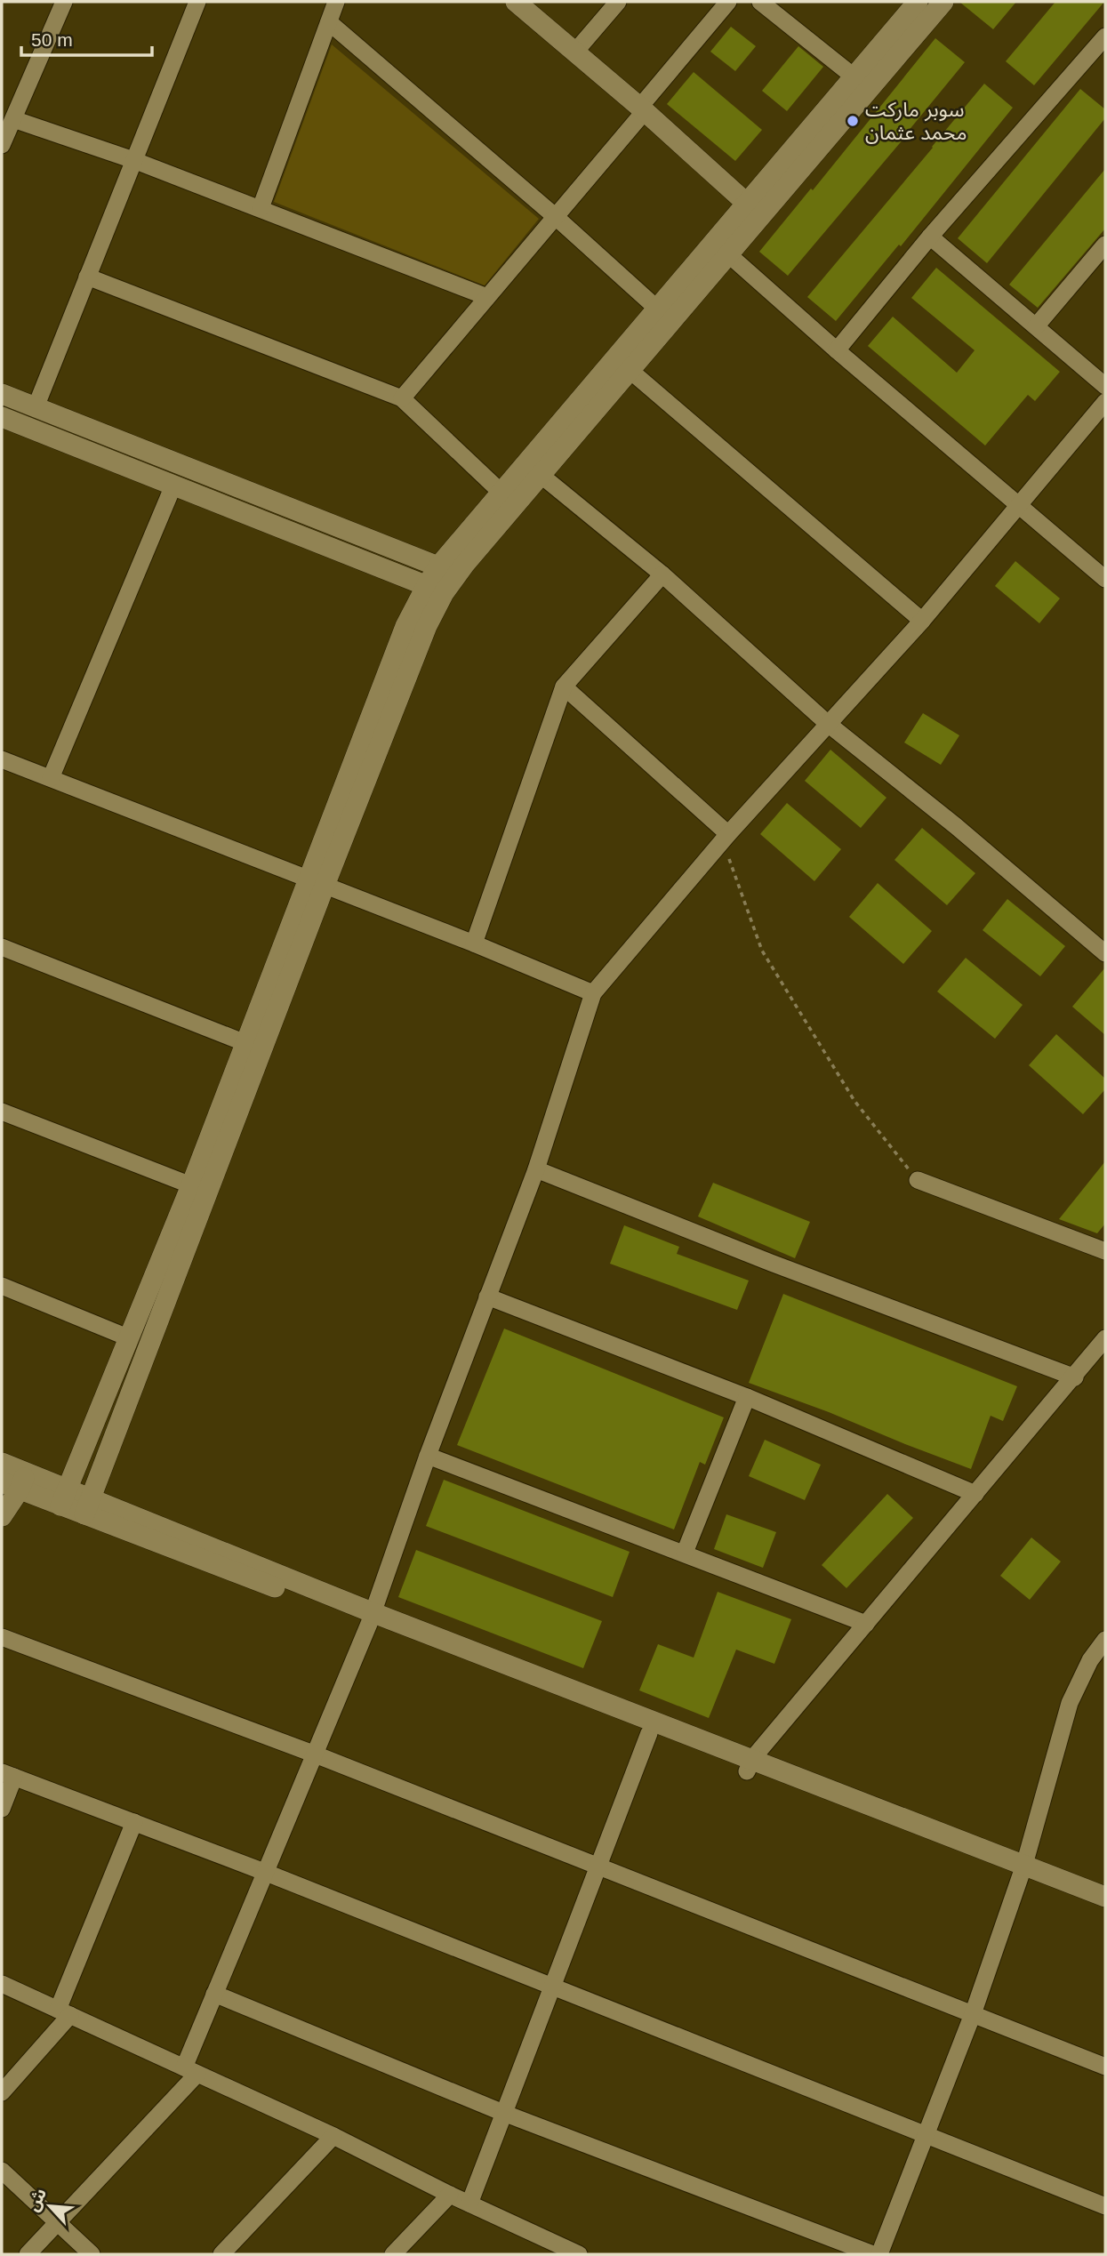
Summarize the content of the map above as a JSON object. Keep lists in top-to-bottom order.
{
  "places": ["سوبر ماركت محمد عثمان"],
  "scale_bar": "50 m",
  "north": "top left"
}
